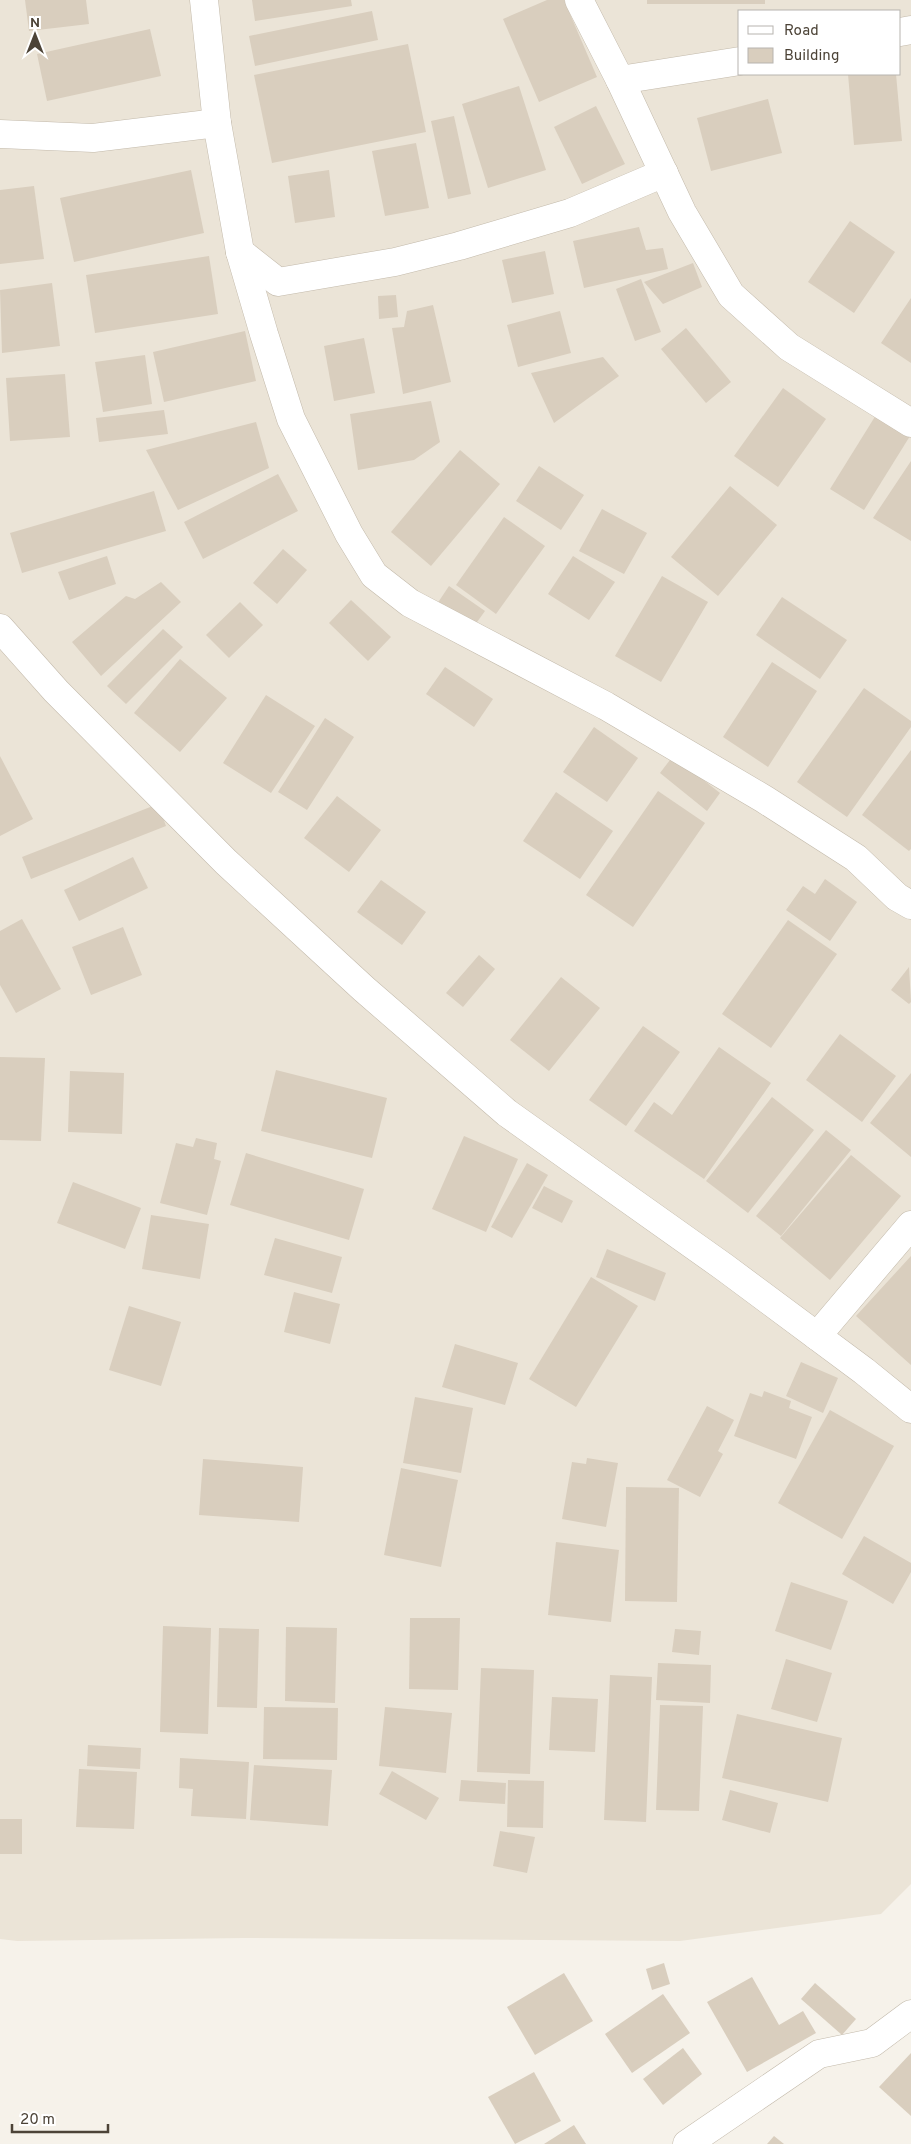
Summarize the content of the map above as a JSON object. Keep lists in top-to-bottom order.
{
  "legend": ["Road", "Building"],
  "scale_bar": "20 m",
  "north": "top"
}
